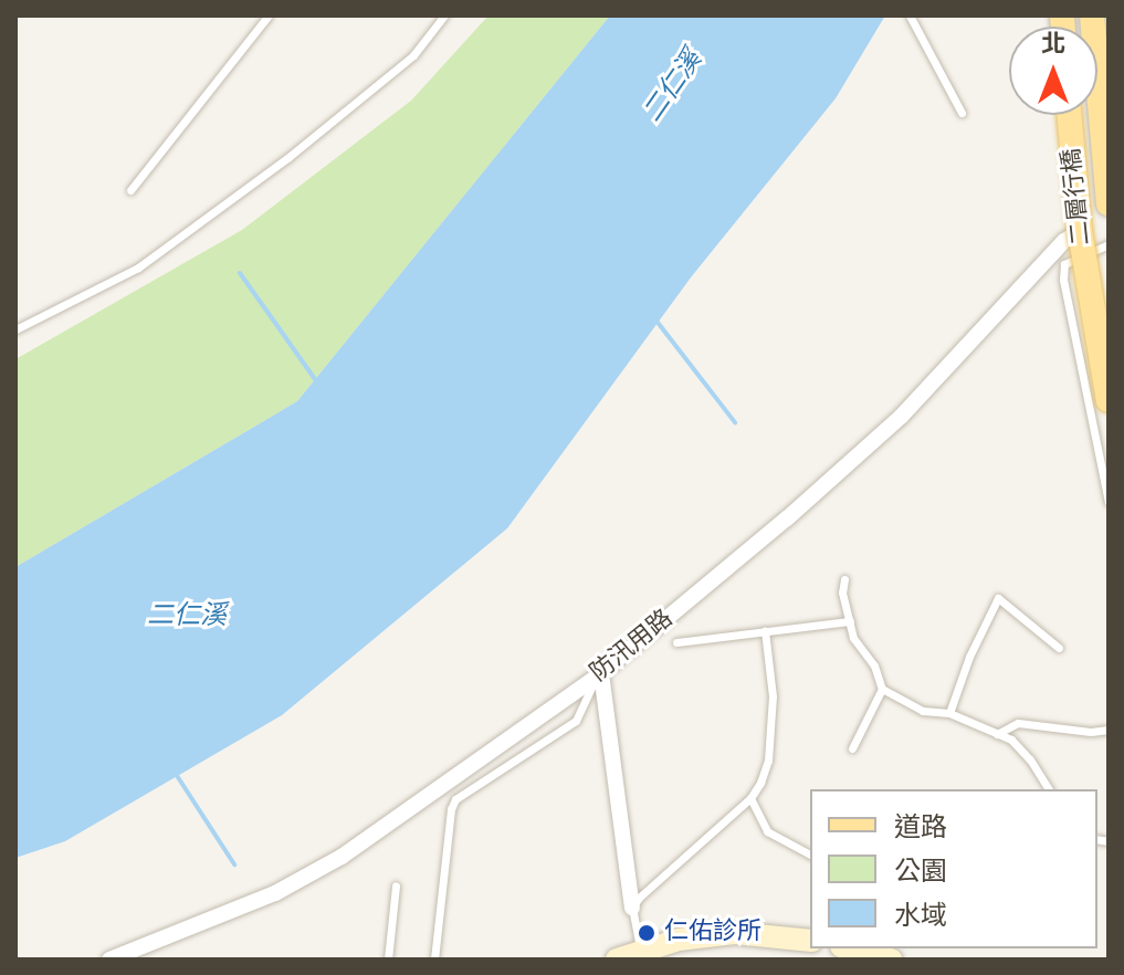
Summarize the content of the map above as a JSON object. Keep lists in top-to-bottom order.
{
  "streets": {
    "main road": ["二層行橋"],
    "street": ["防汛用路"]
  },
  "crossings": [
    ["二層行橋", "防汛用路"]
  ],
  "water": ["二仁溪"],
  "places": ["仁佑診所"],
  "legend": ["道路", "公園", "水域"],
  "north": "top"
}
